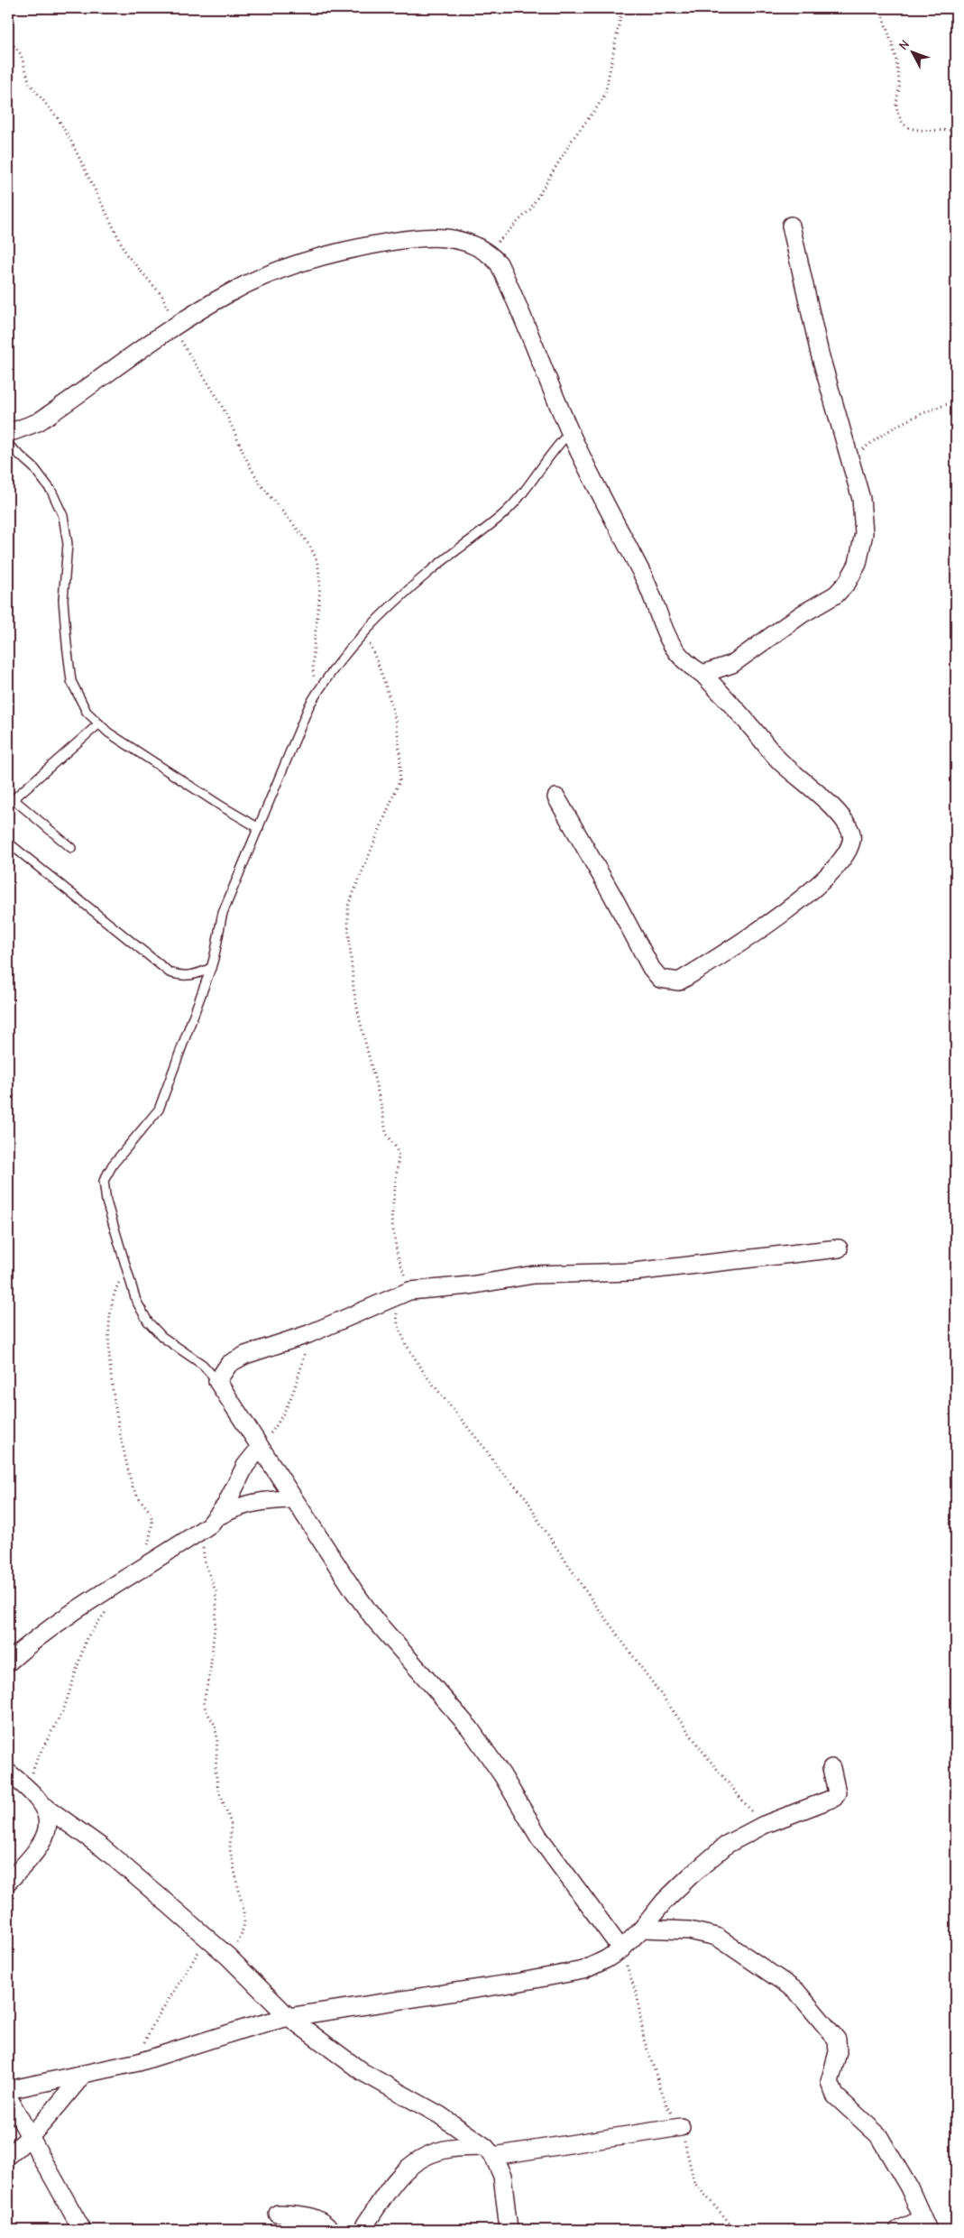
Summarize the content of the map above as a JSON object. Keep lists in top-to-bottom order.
{
  "north": "top left"
}
